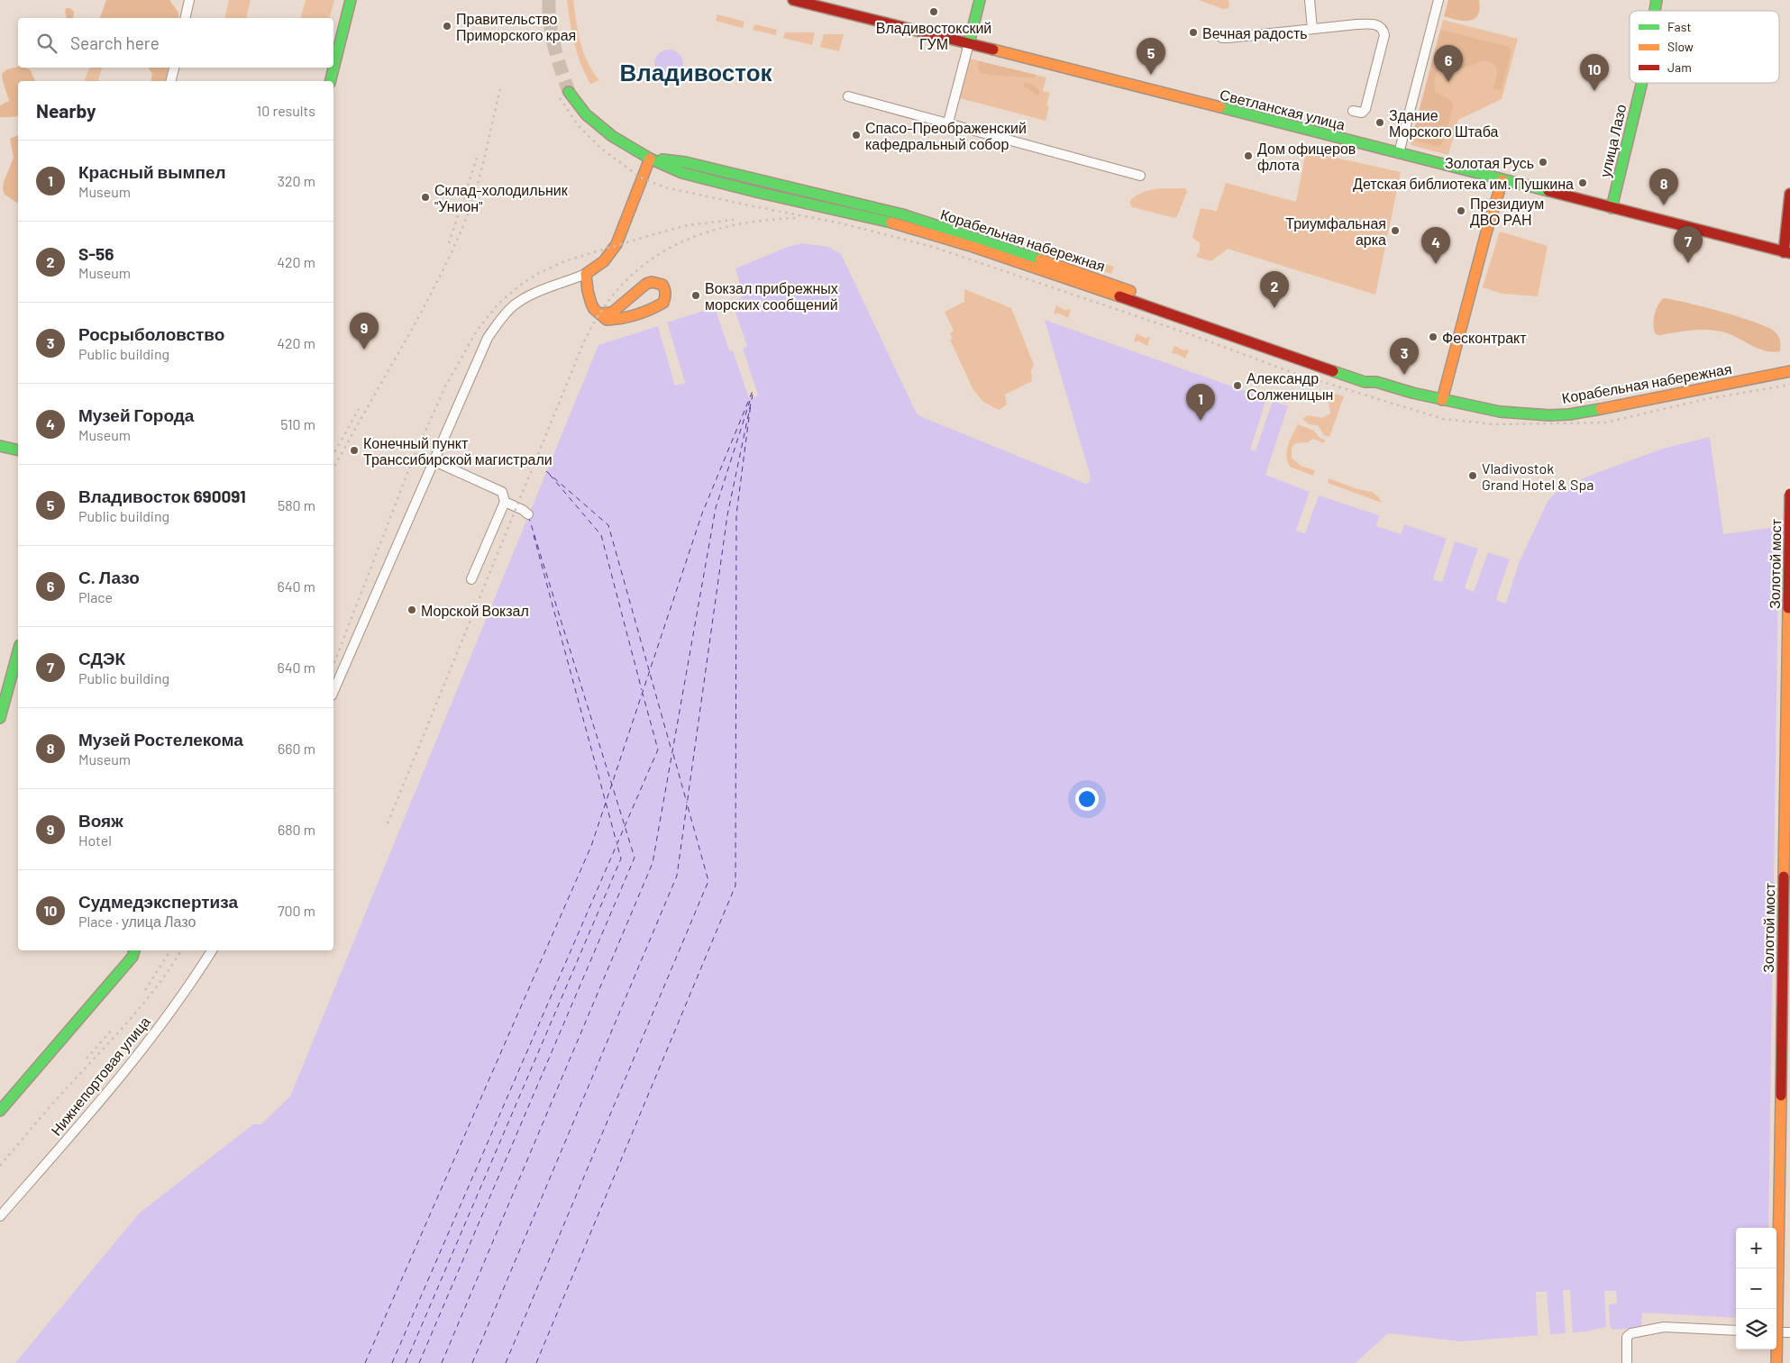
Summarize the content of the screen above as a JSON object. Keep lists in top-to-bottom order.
{
  "streets": {
    "main road": [
      "Светланская улица",
      "улица Лазо",
      "Корабельная набережная",
      "Золотой мост"
    ],
    "street": ["Нижнепортовая улица"]
  },
  "crossings": [
    ["Светланская улица", "улица Лазо"]
  ],
  "districts": ["Владивосток"],
  "places": [
    "Владивостокский ГУМ",
    "Правительство Приморского края",
    "Вечная радость",
    "Здание Морского Штаба",
    "Спасо-Преображенский кафедральный собор",
    "Дом офицеров флота",
    "Золотая Русь",
    "Детская библиотека им. Пушкина",
    "Склад-холодильник \"Унион\"",
    "Президиум ДВО РАН",
    "Триумфальная арка",
    "Вокзал прибрежных морских сообщений",
    "Фесконтракт",
    "Александр Солженицын",
    "Конечный пункт Транссибирской магистрали",
    "Vladivostok Grand Hotel & Spa",
    "Морской Вокзал"
  ],
  "legend": ["Fast", "Slow", "Jam"],
  "page": {
    "search": "Search here",
    "pins": [
      "5",
      "6",
      "10",
      "8",
      "7",
      "4",
      "2",
      "9",
      "3",
      "1"
    ],
    "heading": ["Nearby", "10 results"],
    "list": [
      {
        "mark": "1",
        "name": "Красный вымпел",
        "note": "Museum",
        "value": "320 m"
      },
      {
        "mark": "2",
        "name": "S-56",
        "note": "Museum",
        "value": "420 m"
      },
      {
        "mark": "3",
        "name": "Росрыболовство",
        "note": "Public building",
        "value": "420 m"
      },
      {
        "mark": "4",
        "name": "Музей Города",
        "note": "Museum",
        "value": "510 m"
      },
      {
        "mark": "5",
        "name": "Владивосток 690091",
        "note": "Public building",
        "value": "580 m"
      },
      {
        "mark": "6",
        "name": "С. Лазо",
        "note": "Place",
        "value": "640 m"
      },
      {
        "mark": "7",
        "name": "СДЭК",
        "note": "Public building",
        "value": "640 m"
      },
      {
        "mark": "8",
        "name": "Музей Ростелекома",
        "note": "Museum",
        "value": "660 m"
      },
      {
        "mark": "9",
        "name": "Вояж",
        "note": "Hotel",
        "value": "680 m"
      },
      {
        "mark": "10",
        "name": "Судмедэкспертиза",
        "note": "Place · улица Лазо",
        "value": "700 m"
      }
    ],
    "map_buttons": ["+", "−"]
  }
}
